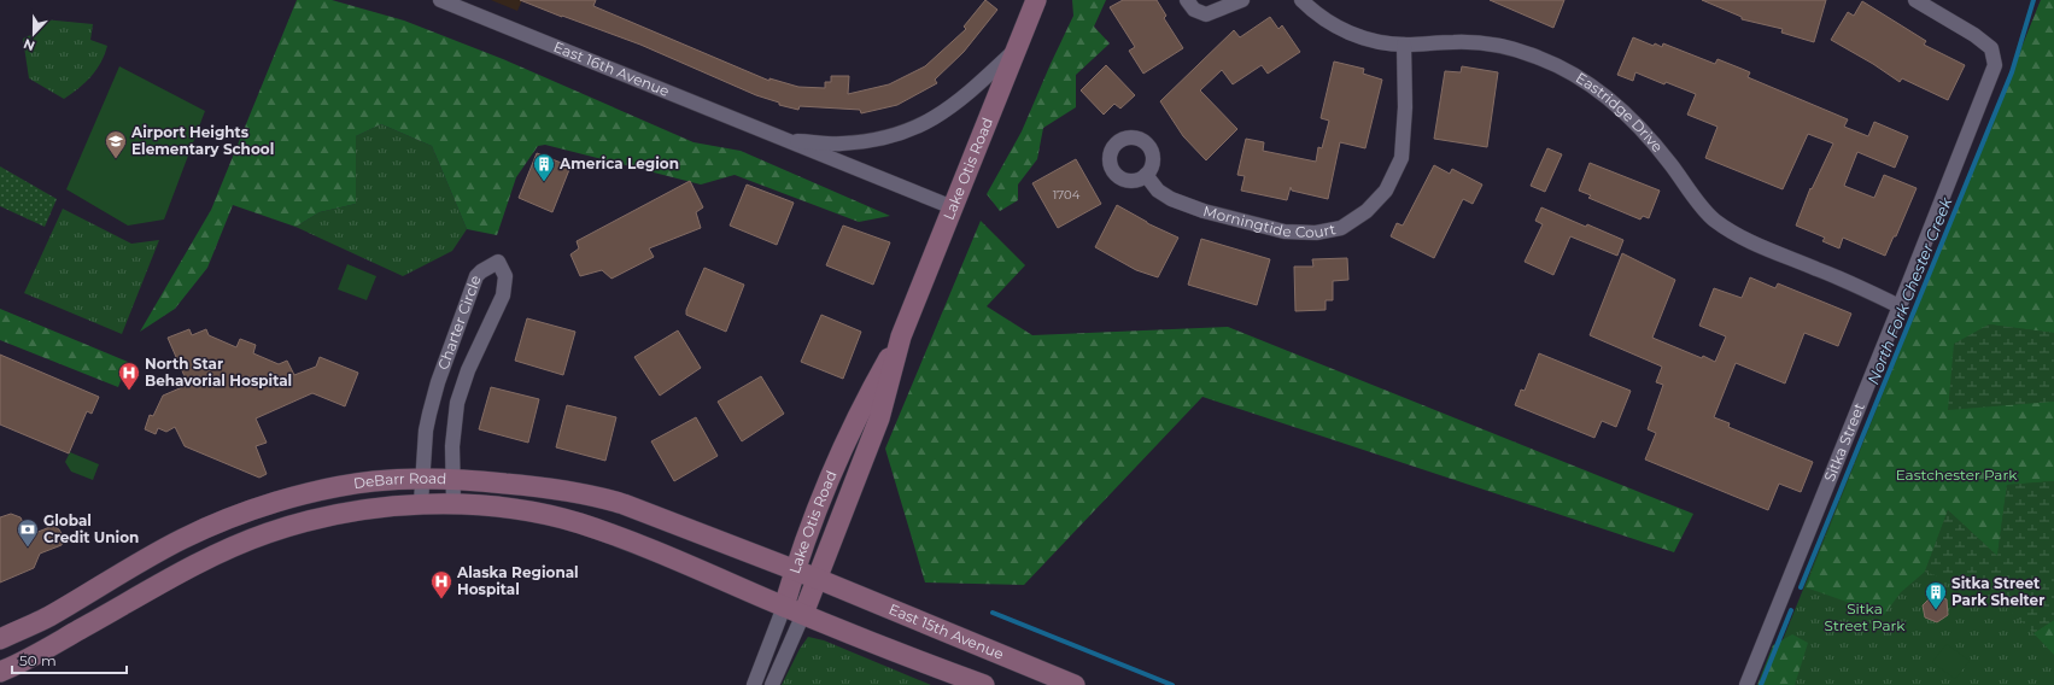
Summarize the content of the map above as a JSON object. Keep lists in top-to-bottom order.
{
  "streets": {
    "main road": ["Lake Otis Road", "DeBarr Road", "East 15th Avenue"],
    "street": [
      "East 16th Avenue",
      "Eastridge Drive",
      "Morningtide Court",
      "Charter Circle",
      "Sitka Street"
    ]
  },
  "crossings": [
    ["East 16th Avenue", "Lake Otis Road"],
    ["Eastridge Drive", "Morningtide Court"],
    ["Eastridge Drive", "Sitka Street"],
    ["Lake Otis Road", "DeBarr Road"],
    ["Lake Otis Road", "East 15th Avenue"],
    ["Charter Circle", "DeBarr Road"],
    ["DeBarr Road", "East 15th Avenue"]
  ],
  "water": ["North Fork Chester Creek"],
  "parks": ["Eastchester Park", "Sitka Street Park"],
  "places": {
    "school or university": ["Airport Heights Elementary School"],
    "building": ["America Legion", "Sitka Street Park Shelter"],
    "hospital": ["North Star Behavorial Hospital", "Alaska Regional Hospital"],
    "bank": ["Global Credit Union"]
  },
  "house_numbers": ["1704"],
  "scale_bar": "50 m",
  "north": "bottom"
}
